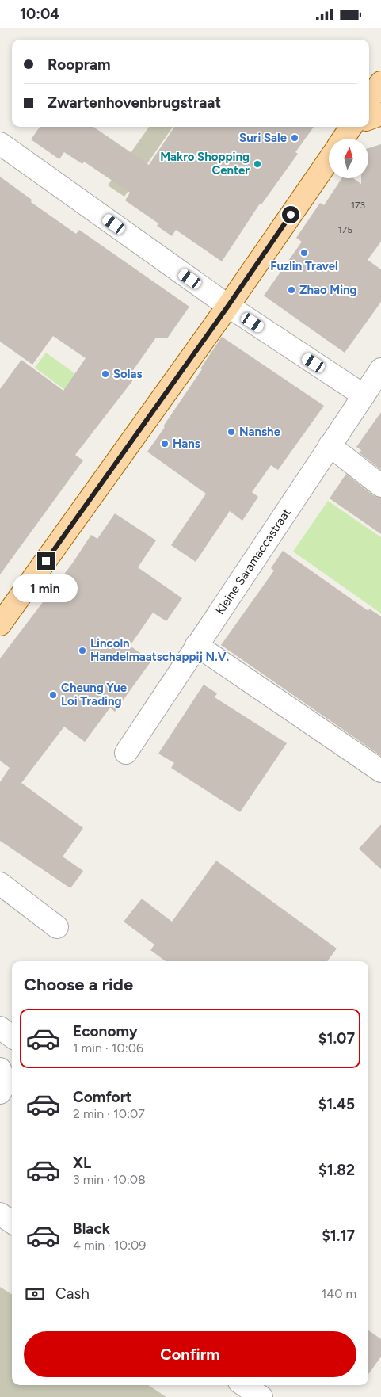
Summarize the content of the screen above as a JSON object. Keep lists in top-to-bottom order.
{
  "streets": {
    "street": ["Kleine Saramaccastraat"]
  },
  "places": [
    "Suri Sale",
    "Makro Shopping Center",
    "Fuzlin Travel",
    "Zhao Ming",
    "Solas",
    "Nanshe",
    "Hans",
    "Lincoln Handelmaatschappij N.V.",
    "Cheung Yue Loi Trading"
  ],
  "house_numbers": ["173", "175"],
  "north": "top",
  "page": {
    "status": "10:04",
    "banner": ["Roopram", "Zwartenhovenbrugstraat"],
    "bubble": "1 min",
    "heading": "Choose a ride",
    "list": [
      {
        "name": "Economy",
        "note": "1 min · 10:06",
        "value": "$1.07"
      },
      {
        "name": "Comfort",
        "note": "2 min · 10:07",
        "value": "$1.45"
      },
      {
        "name": "XL",
        "note": "3 min · 10:08",
        "value": "$1.82"
      },
      {
        "name": "Black",
        "note": "4 min · 10:09",
        "value": "$1.17"
      }
    ],
    "pay": ["Cash", "140 m"],
    "buttons": "Confirm"
  }
}
